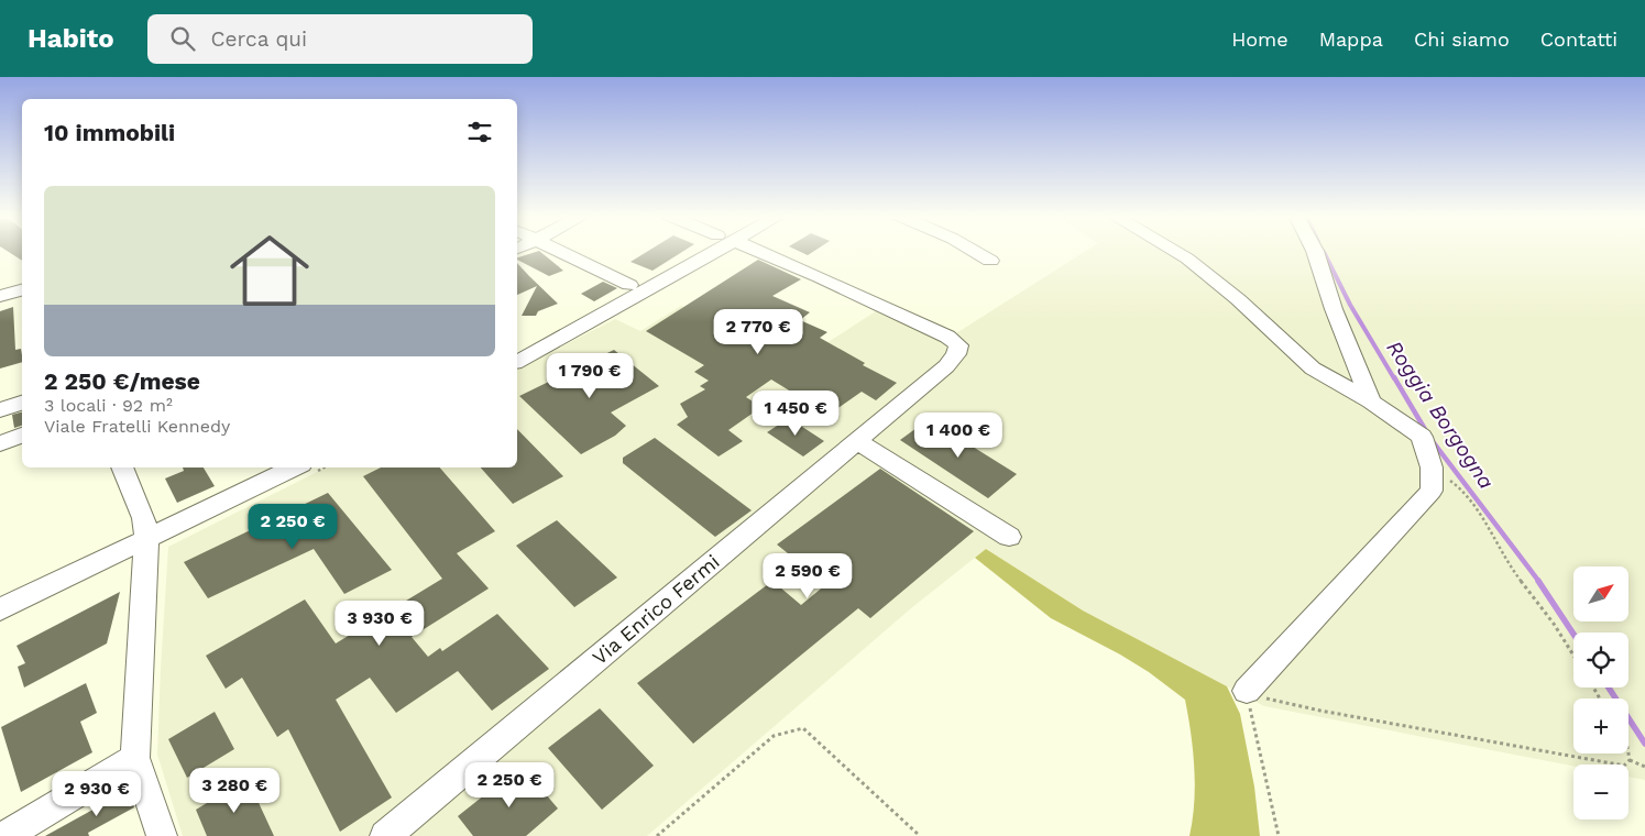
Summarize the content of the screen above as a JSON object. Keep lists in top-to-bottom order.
{
  "streets": {
    "street": ["Via Enrico Fermi"]
  },
  "water": ["Roggia Borgogna"],
  "north": "top right",
  "page": {
    "header": "Habito",
    "search": "Cerca qui",
    "nav": [
      "Home",
      "Mappa",
      "Chi siamo",
      "Contatti"
    ],
    "heading": "10 immobili",
    "list": [
      {
        "name": "2 250 €/mese",
        "note": "3 locali · 92 m² · Viale Fratelli Kennedy"
      }
    ],
    "price": [
      "2 770 €",
      "1 790 €",
      "1 450 €",
      "1 400 €",
      "2 250 €",
      "2 590 €",
      "3 930 €",
      "2 250 €",
      "3 280 €",
      "2 930 €"
    ],
    "map_buttons": ["+", "−"]
  }
}
